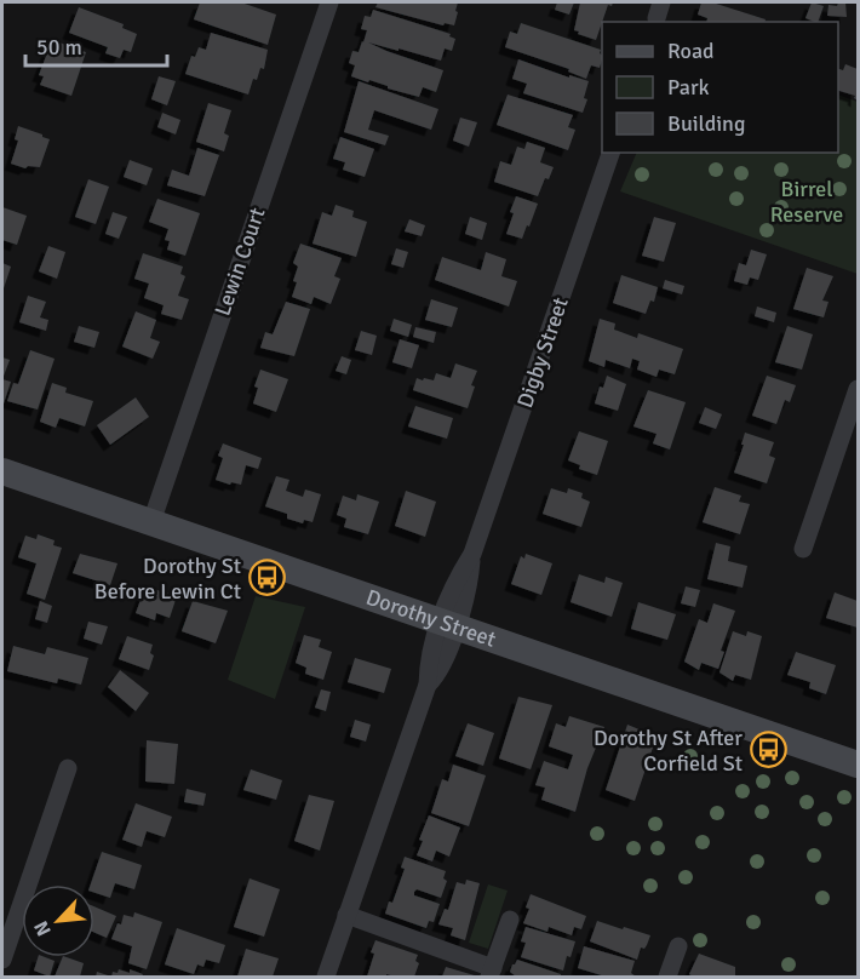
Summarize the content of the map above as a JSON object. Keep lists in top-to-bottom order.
{
  "streets": {
    "main road": ["Dorothy Street"],
    "street": ["Lewin Court", "Digby Street"]
  },
  "crossings": [
    ["Lewin Court", "Dorothy Street"],
    ["Digby Street", "Dorothy Street"]
  ],
  "parks": ["Birrel Reserve"],
  "places": {
    "bus stop": ["Dorothy St Before Lewin Ct", "Dorothy St After Corfield St"]
  },
  "legend": ["Road", "Park", "Building"],
  "scale_bar": "50 m",
  "north": "bottom left"
}
